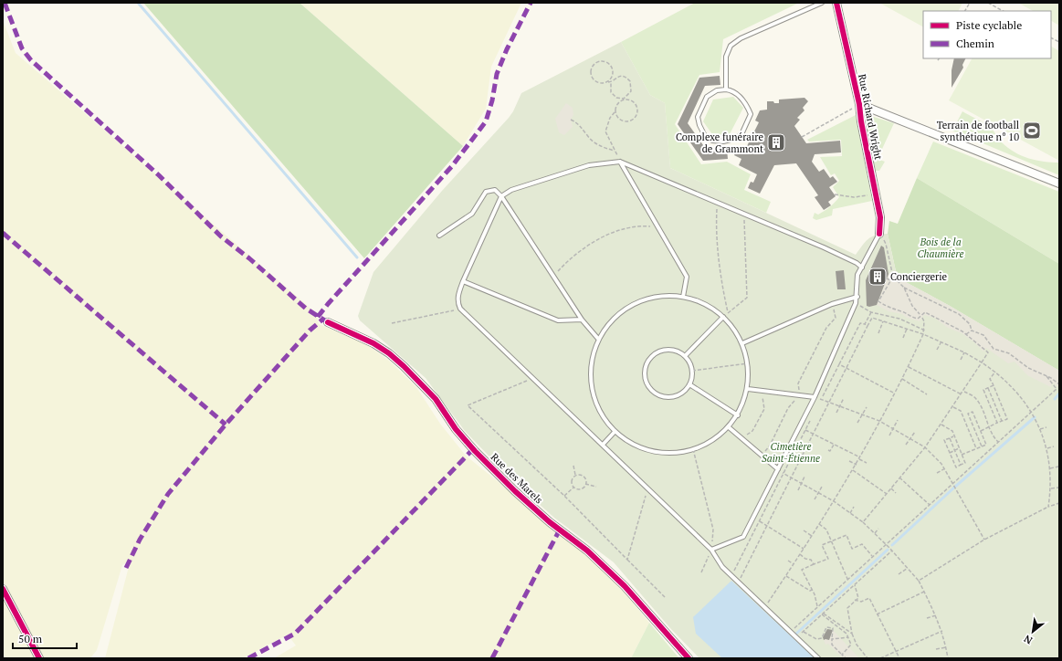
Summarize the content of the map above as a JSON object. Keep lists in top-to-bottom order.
{
  "streets": {
    "street": ["Rue Richard Wright", "Rue des Marels"]
  },
  "parks": ["Bois de la Chaumière", "Cimetière Saint-Étienne"],
  "places": {
    "sports": ["Terrain de football synthétique n° 10"],
    "building": ["Complexe funéraire de Grammont", "Conciergerie"]
  },
  "legend": ["Piste cyclable", "Chemin"],
  "scale_bar": "50 m",
  "north": "bottom left"
}
